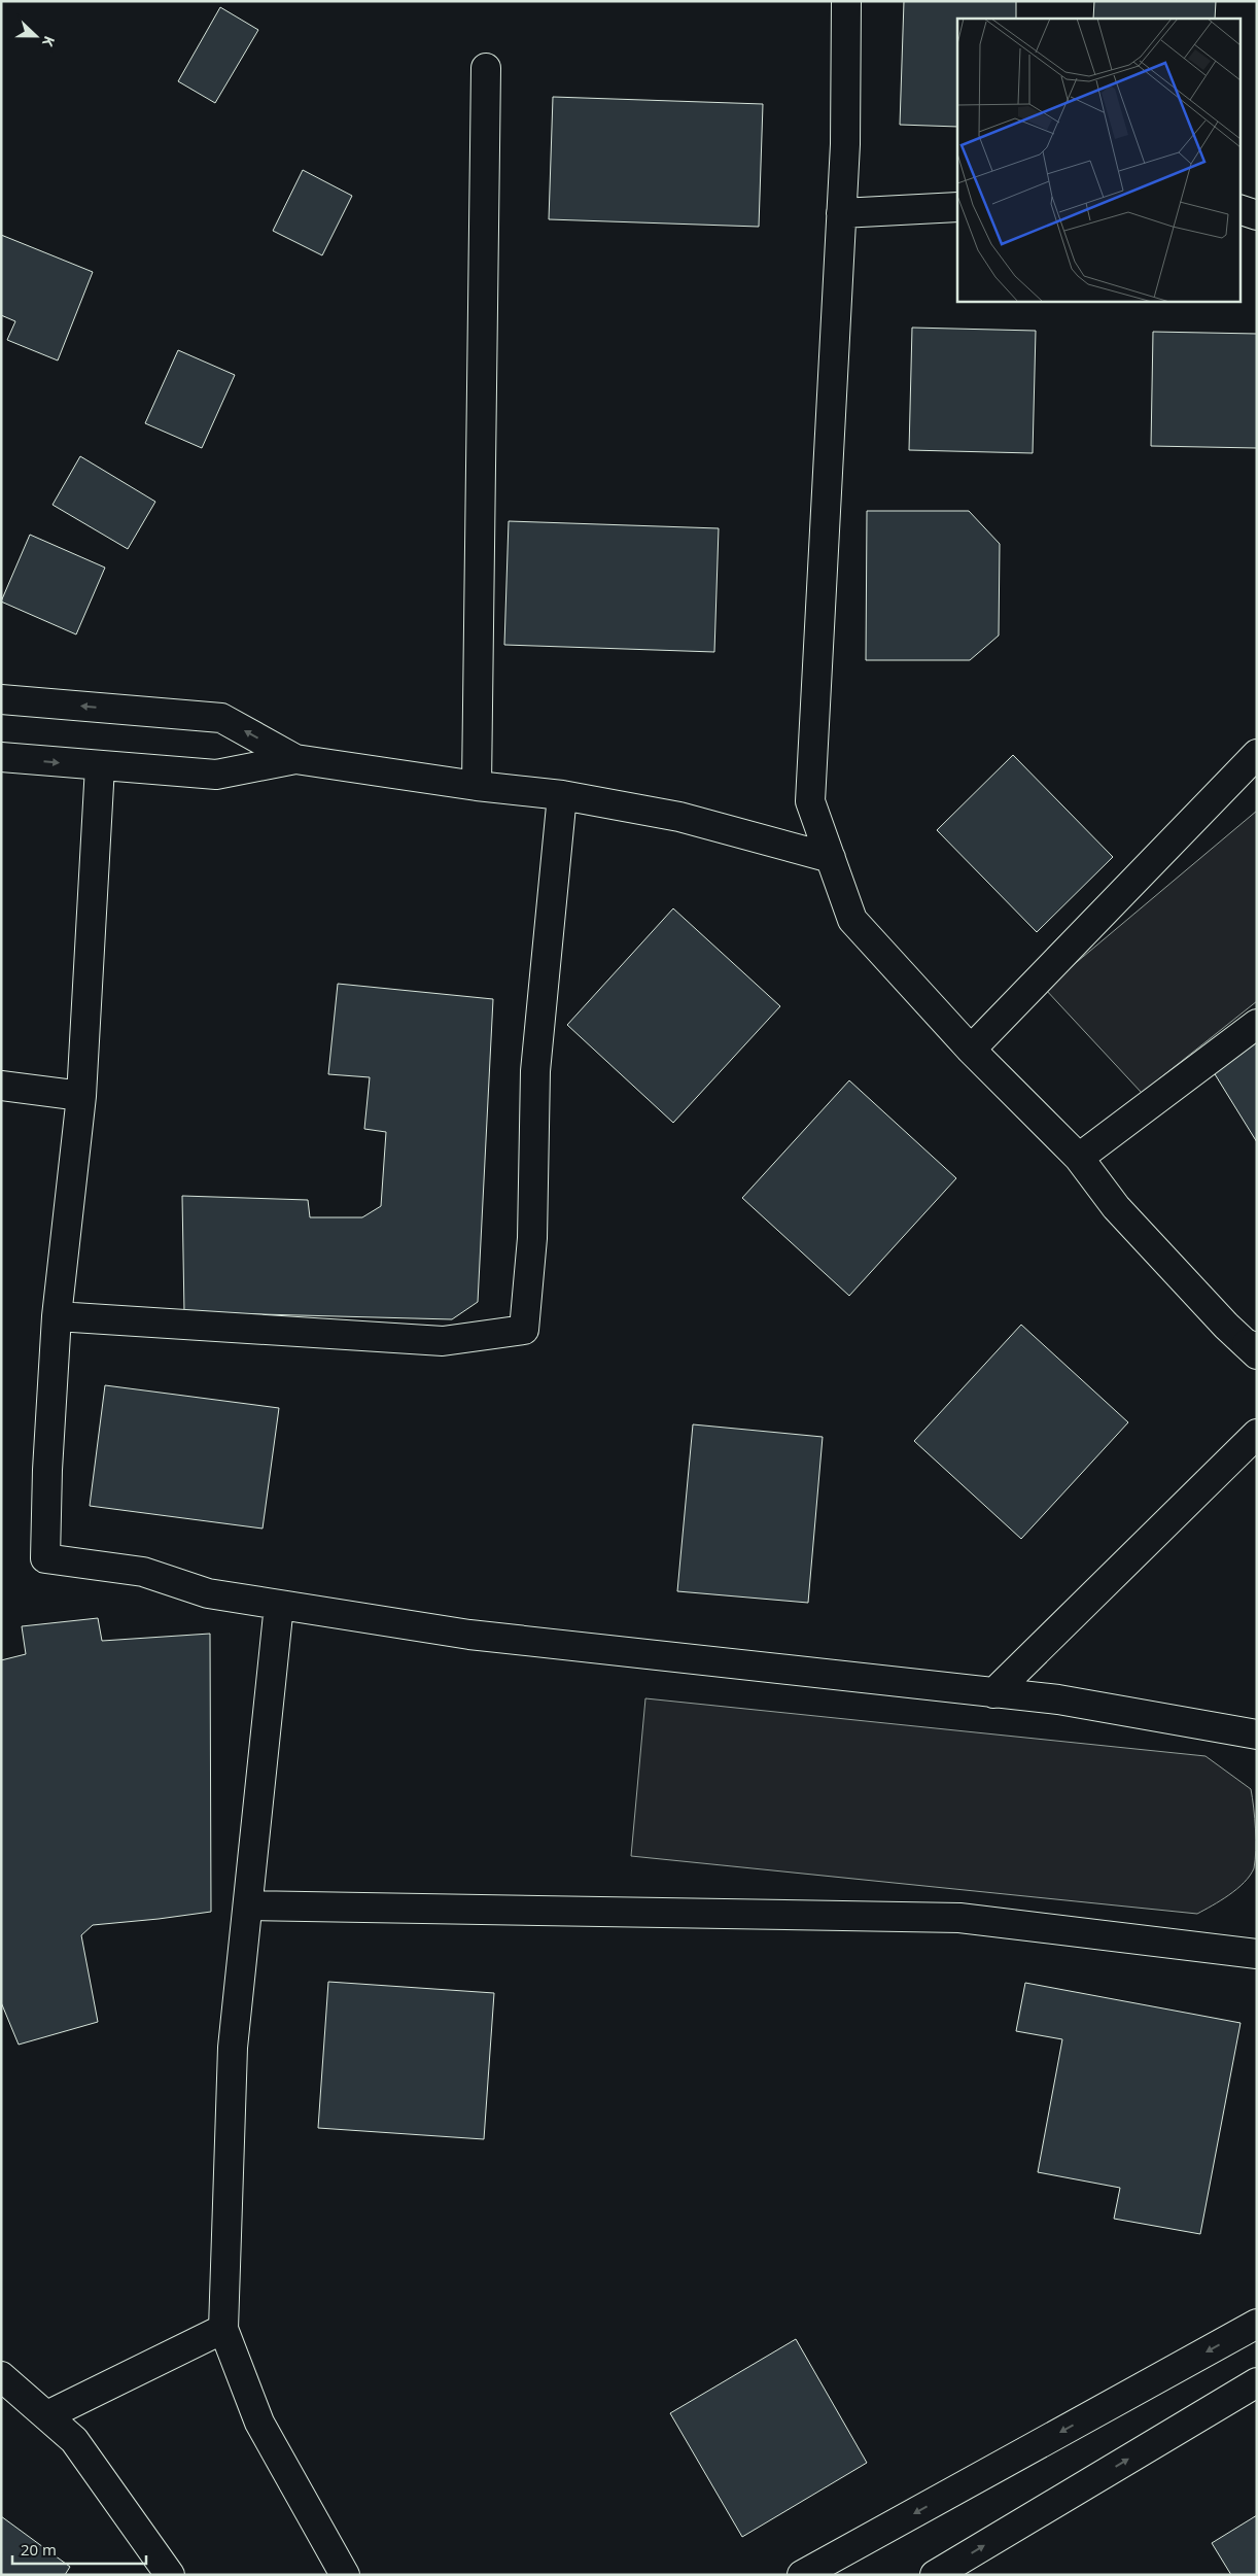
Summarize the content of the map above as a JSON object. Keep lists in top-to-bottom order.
{
  "scale_bar": "20 m",
  "north": "right"
}
